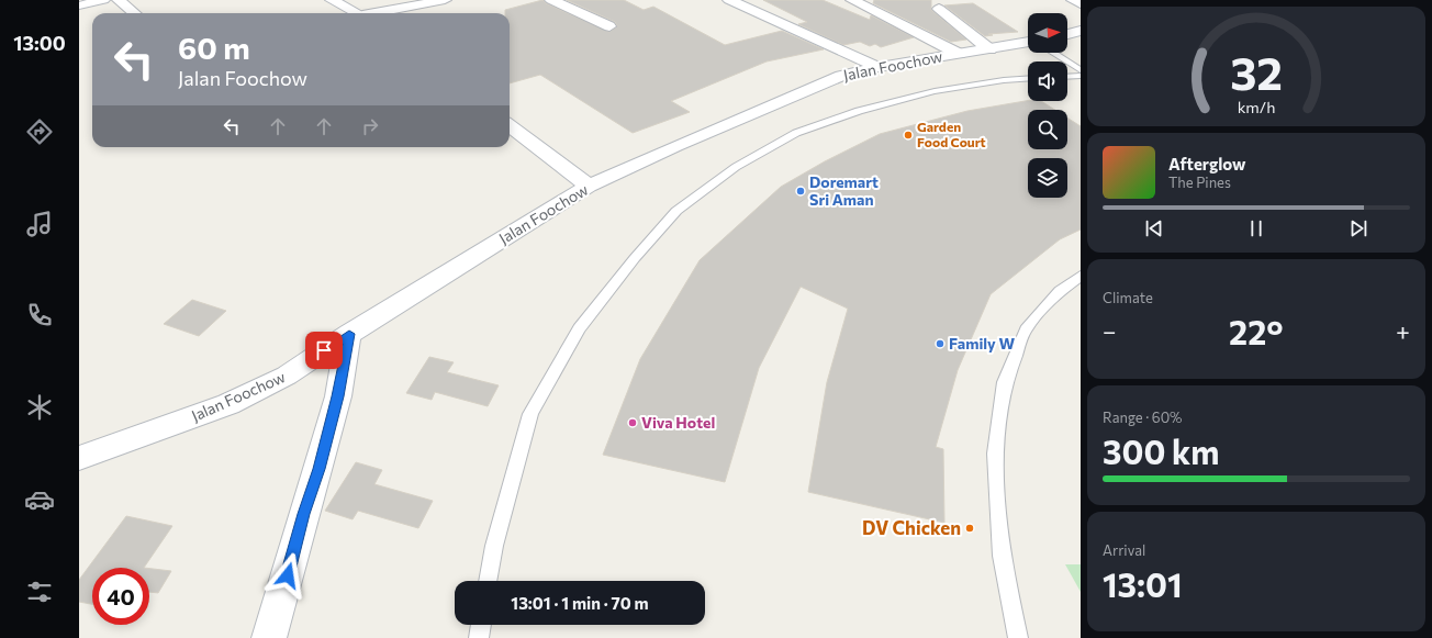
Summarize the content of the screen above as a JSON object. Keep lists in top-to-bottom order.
{
  "streets": {
    "street": ["Jalan Foochow"]
  },
  "places": [
    "Garden Food Court",
    "Doremart Sri Aman",
    "Family W",
    "Viva Hotel",
    "DV Chicken"
  ],
  "north": "right",
  "page": {
    "tabs": "13:00",
    "turn": ["60 m", "Jalan Foochow"],
    "song": ["Afterglow", "The Pines"],
    "tile": [
      "Climate",
      ["Range · 60%", "300 km"],
      ["Arrival", "13:01"]
    ],
    "heat": ["−", "22°", "+"],
    "limit": "40",
    "trip": "13:01 · 1 min · 70 m",
    "gauge": ["32", "km/h"]
  }
}
